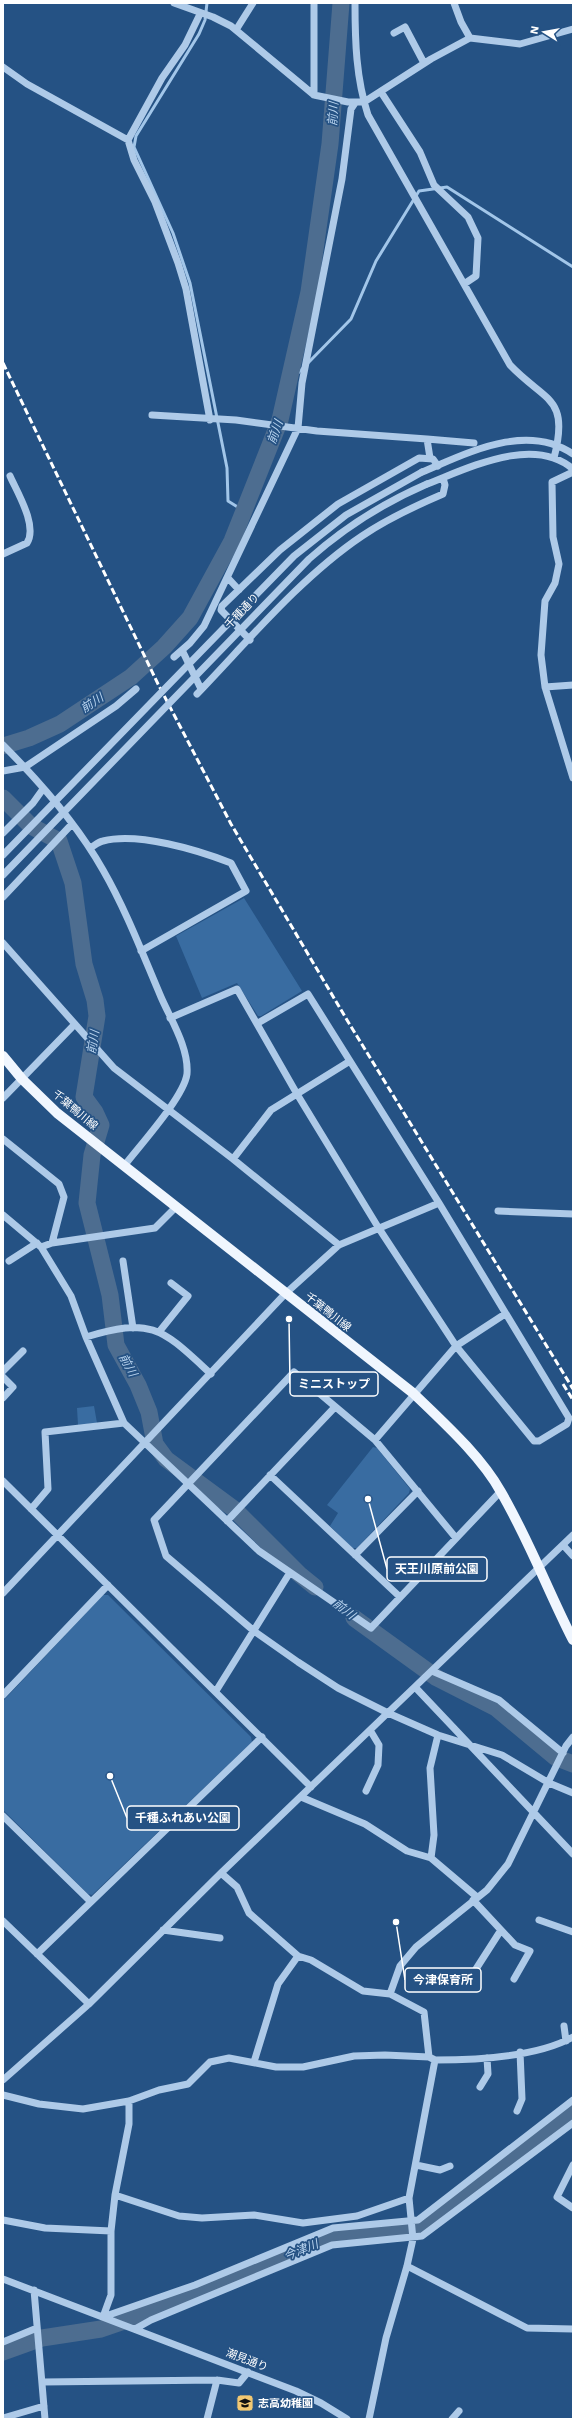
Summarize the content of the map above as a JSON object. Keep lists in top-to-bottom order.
{
  "streets": {
    "main road": ["千葉鴨川線"],
    "street": ["千種通り", "潮見通り"]
  },
  "water": ["前川", "今津川"],
  "places": {
    "other": [
      "ミニストップ",
      "天王川原前公園",
      "千種ふれあい公園",
      "今津保育所"
    ],
    "school or university": ["志高幼稚園"]
  },
  "north": "left"
}
